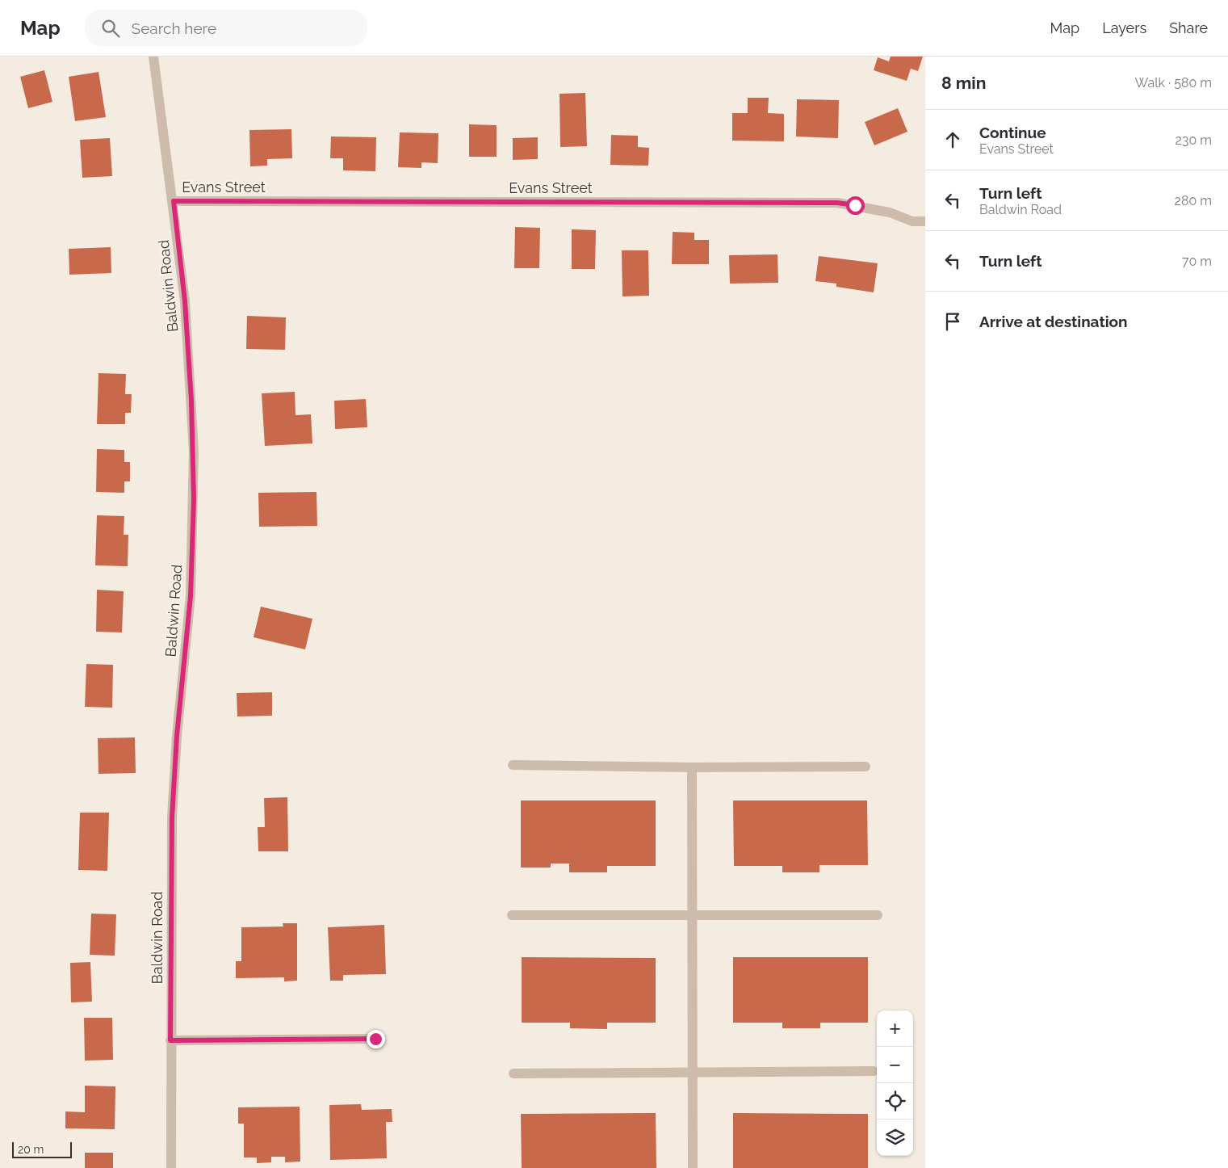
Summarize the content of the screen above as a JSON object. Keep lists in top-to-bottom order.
{
  "streets": {
    "street": ["Evans Street", "Baldwin Road"]
  },
  "crossings": [
    ["Evans Street", "Baldwin Road"]
  ],
  "scale_bar": "20 m",
  "page": {
    "header": "Map",
    "search": "Search here",
    "nav": ["Map", "Layers", "Share"],
    "heading": ["8 min", "Walk · 580 m"],
    "list": [
      ["Continue", "Evans Street", "230 m"],
      ["Turn left", "Baldwin Road", "280 m"],
      ["Turn left", "70 m"],
      "Arrive at destination"
    ],
    "map_buttons": ["+", "−"],
    "scale": "20 m"
  }
}
